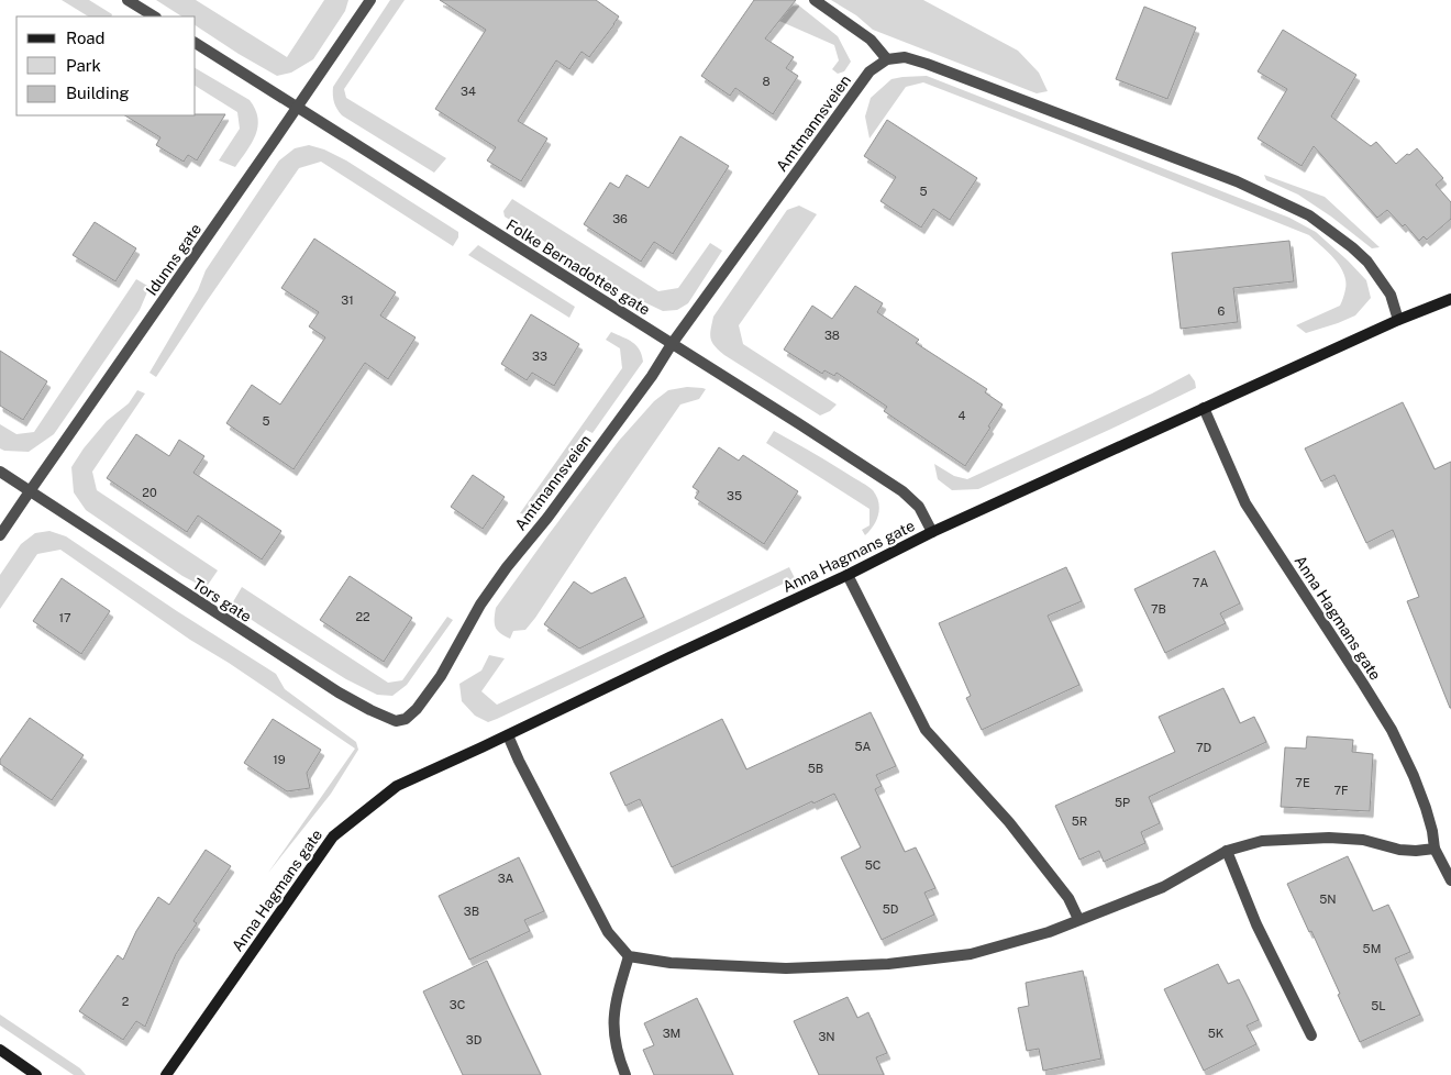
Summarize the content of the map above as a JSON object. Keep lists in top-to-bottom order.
{
  "streets": {
    "street": [
      "Amtmannsveien",
      "Idunns gate",
      "Folke Bernadottes gate",
      "Anna Hagmans gate",
      "Tors gate"
    ]
  },
  "crossings": [
    ["Amtmannsveien", "Folke Bernadottes gate"],
    ["Amtmannsveien", "Tors gate"],
    ["Idunns gate", "Folke Bernadottes gate"],
    ["Idunns gate", "Tors gate"],
    ["Folke Bernadottes gate", "Anna Hagmans gate"]
  ],
  "house_numbers": [
    "8",
    "34",
    "5",
    "36",
    "31",
    "6",
    "38",
    "33",
    "4",
    "5",
    "20",
    "35",
    "7A",
    "7B",
    "22",
    "17",
    "5A",
    "7D",
    "19",
    "5B",
    "7E",
    "7F",
    "5P",
    "5R",
    "5C",
    "3A",
    "5N",
    "5D",
    "3B",
    "5M",
    "2",
    "3C",
    "5L",
    "3M",
    "5K",
    "3N",
    "3D"
  ],
  "legend": ["Road", "Park", "Building"]
}
